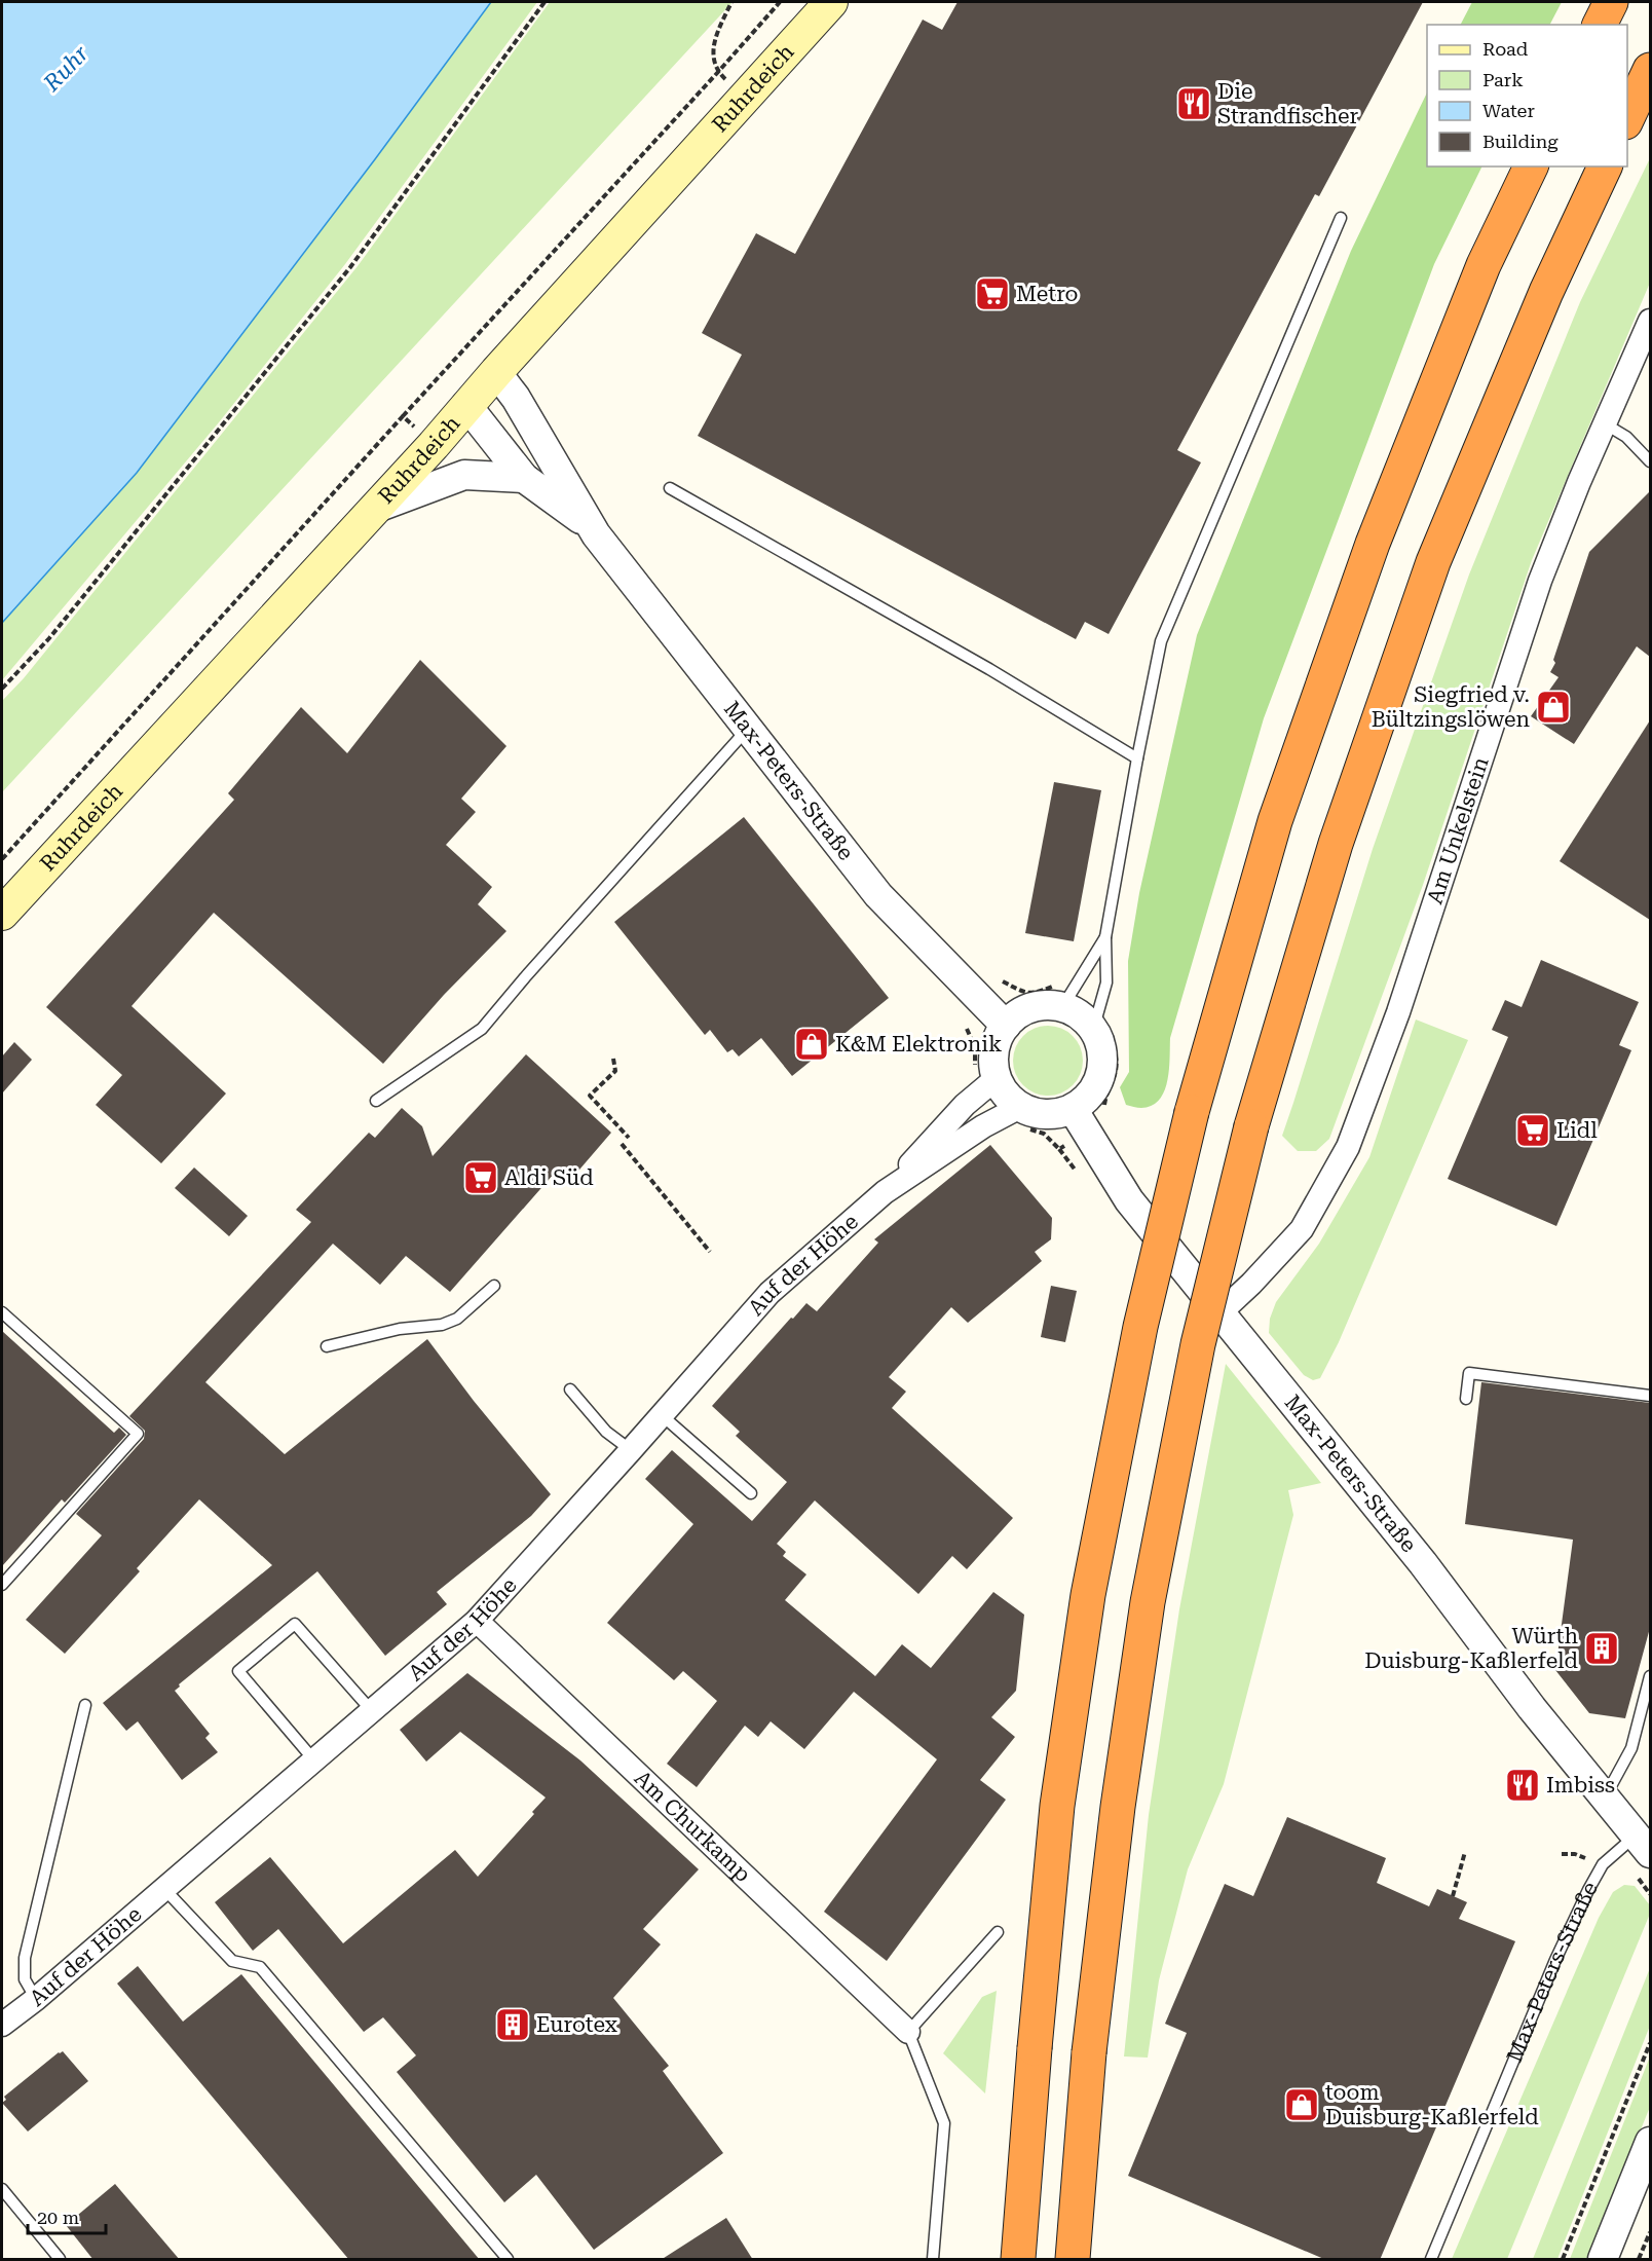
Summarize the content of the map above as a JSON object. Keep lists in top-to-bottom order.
{
  "streets": {
    "main road": ["Ruhrdeich"],
    "street": [
      "Max-Peters-Straße",
      "Am Unkelstein",
      "Auf der Höhe",
      "Am Churkamp"
    ]
  },
  "crossings": [
    ["Ruhrdeich", "Max-Peters-Straße"],
    ["Max-Peters-Straße", "Am Unkelstein"],
    ["Max-Peters-Straße", "Auf der Höhe"],
    ["Auf der Höhe", "Am Churkamp"]
  ],
  "water": ["Ruhr"],
  "places": {
    "restaurant": ["Die Strandfischer", "Imbiss"],
    "supermarket": ["Metro", "Lidl", "Aldi Süd"],
    "shop": ["Siegfried v. Bültzingslöwen", "K&M Elektronik", "toom Duisburg-Kaßlerfeld"],
    "building": ["Würth Duisburg-Kaßlerfeld", "Eurotex"]
  },
  "legend": [
    "Road",
    "Park",
    "Water",
    "Building"
  ],
  "scale_bar": "20 m"
}
